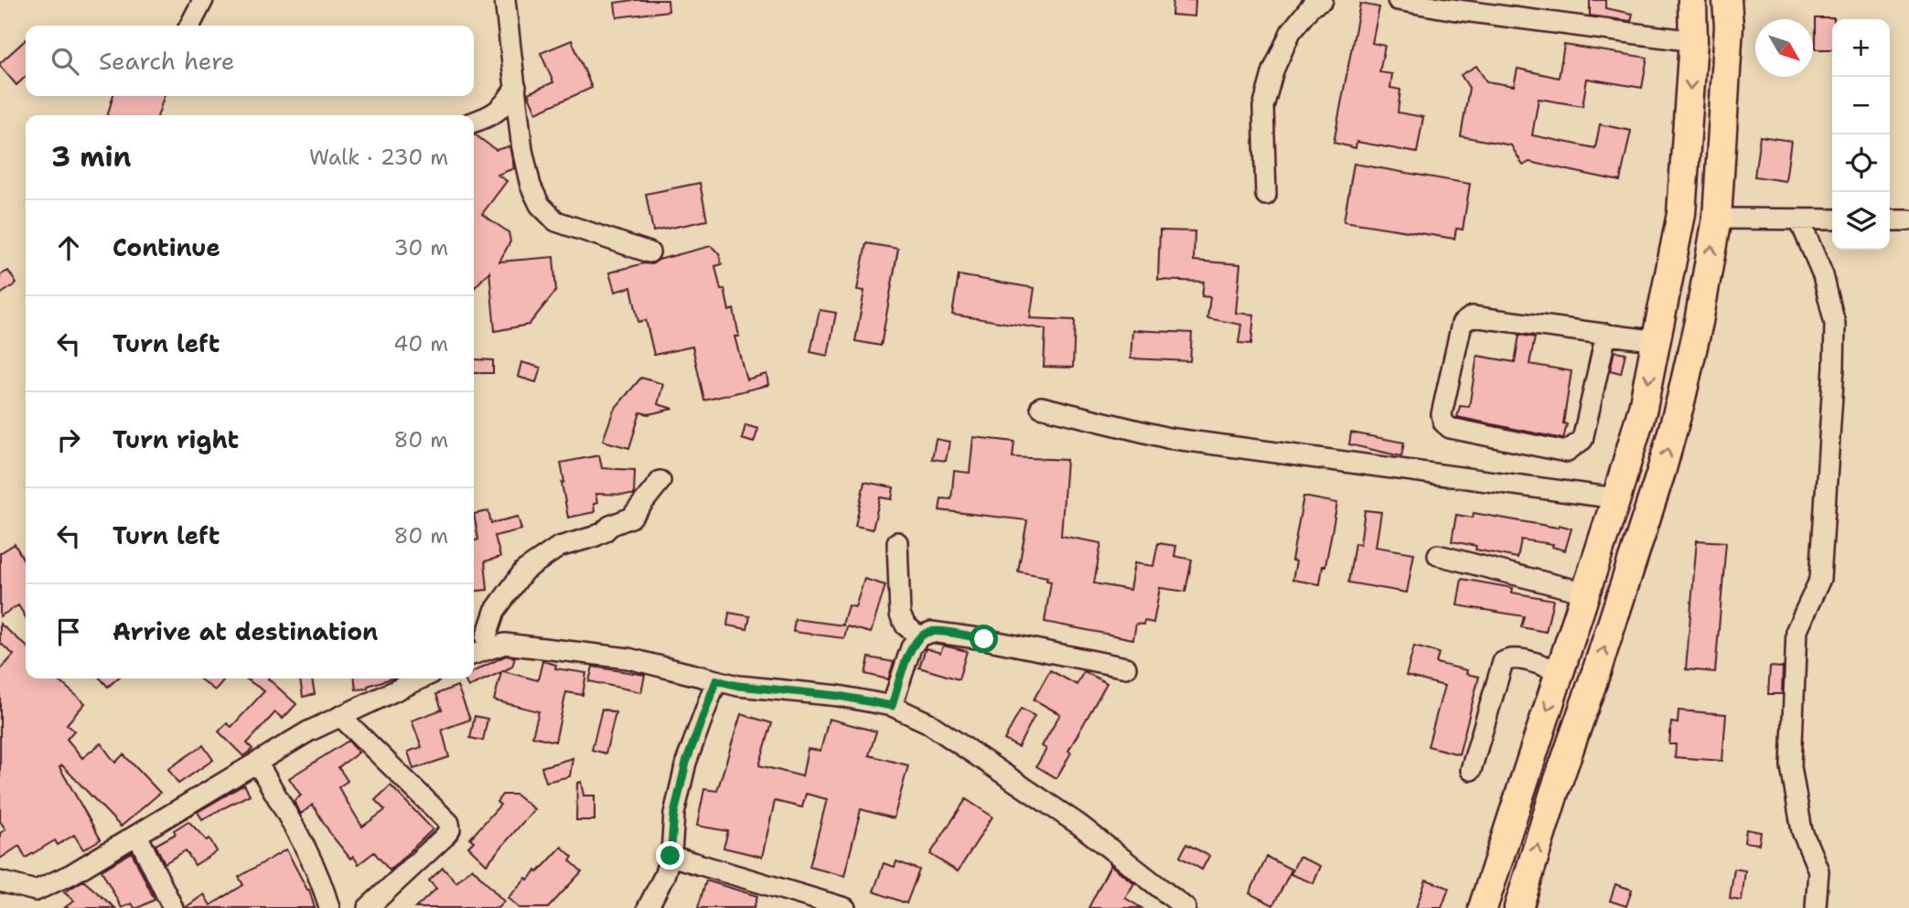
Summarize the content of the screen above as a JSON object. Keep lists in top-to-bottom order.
{
  "north": "bottom right",
  "page": {
    "map_buttons": ["+", "−"],
    "search": "Search here",
    "heading": ["3 min", "Walk · 230 m"],
    "list": [
      ["Continue", "30 m"],
      ["Turn left", "40 m"],
      ["Turn right", "80 m"],
      ["Turn left", "80 m"],
      "Arrive at destination"
    ]
  }
}
